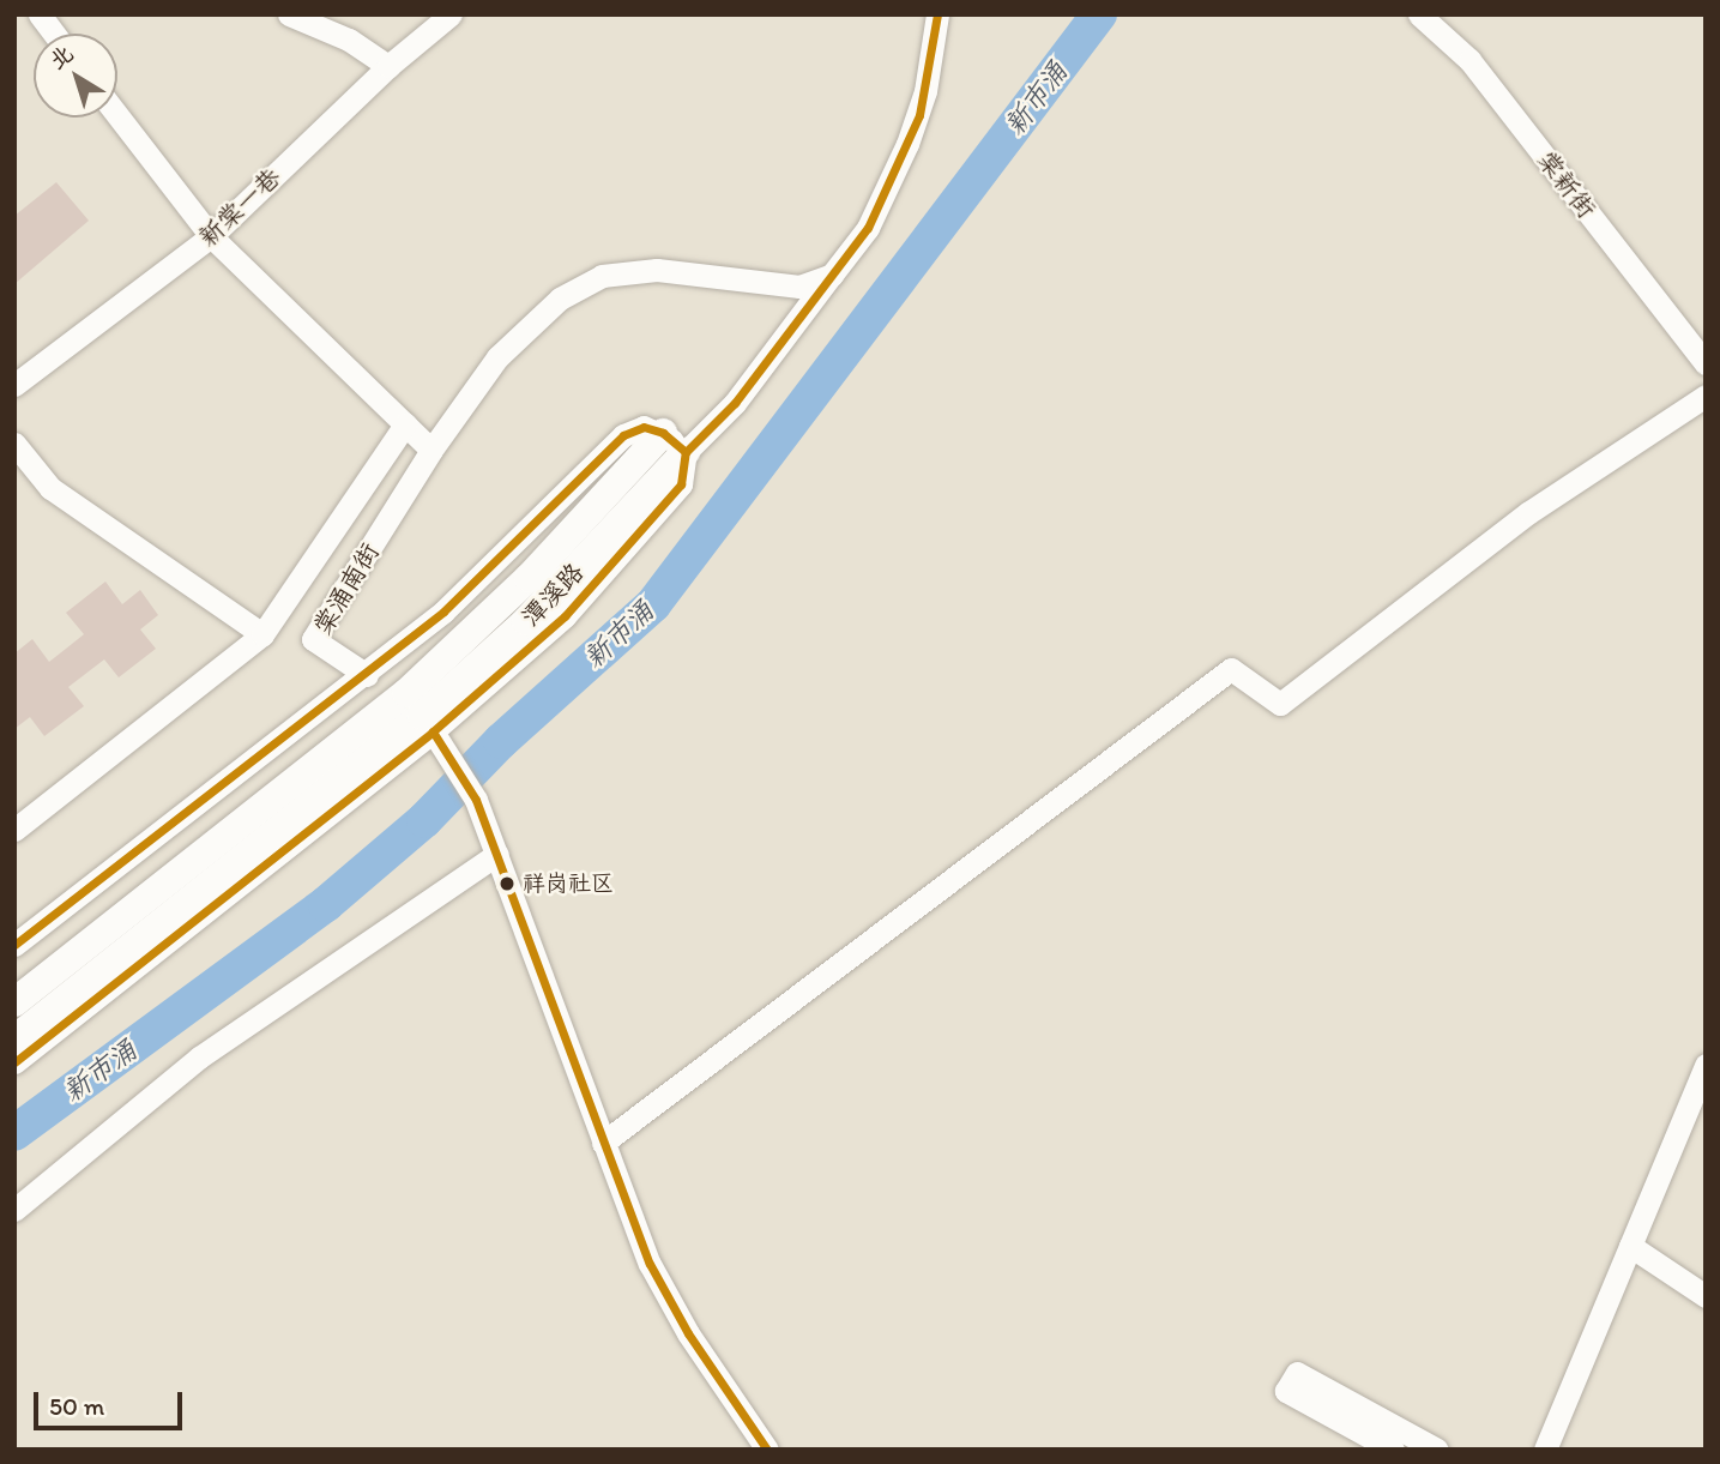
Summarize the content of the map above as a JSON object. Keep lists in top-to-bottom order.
{
  "streets": {
    "main road": ["潭溪路"],
    "street": ["棠新街", "新棠一巷", "棠涌南街"]
  },
  "water": ["新市涌"],
  "places": ["祥岗社区"],
  "scale_bar": "50 m",
  "north": "top left"
}
